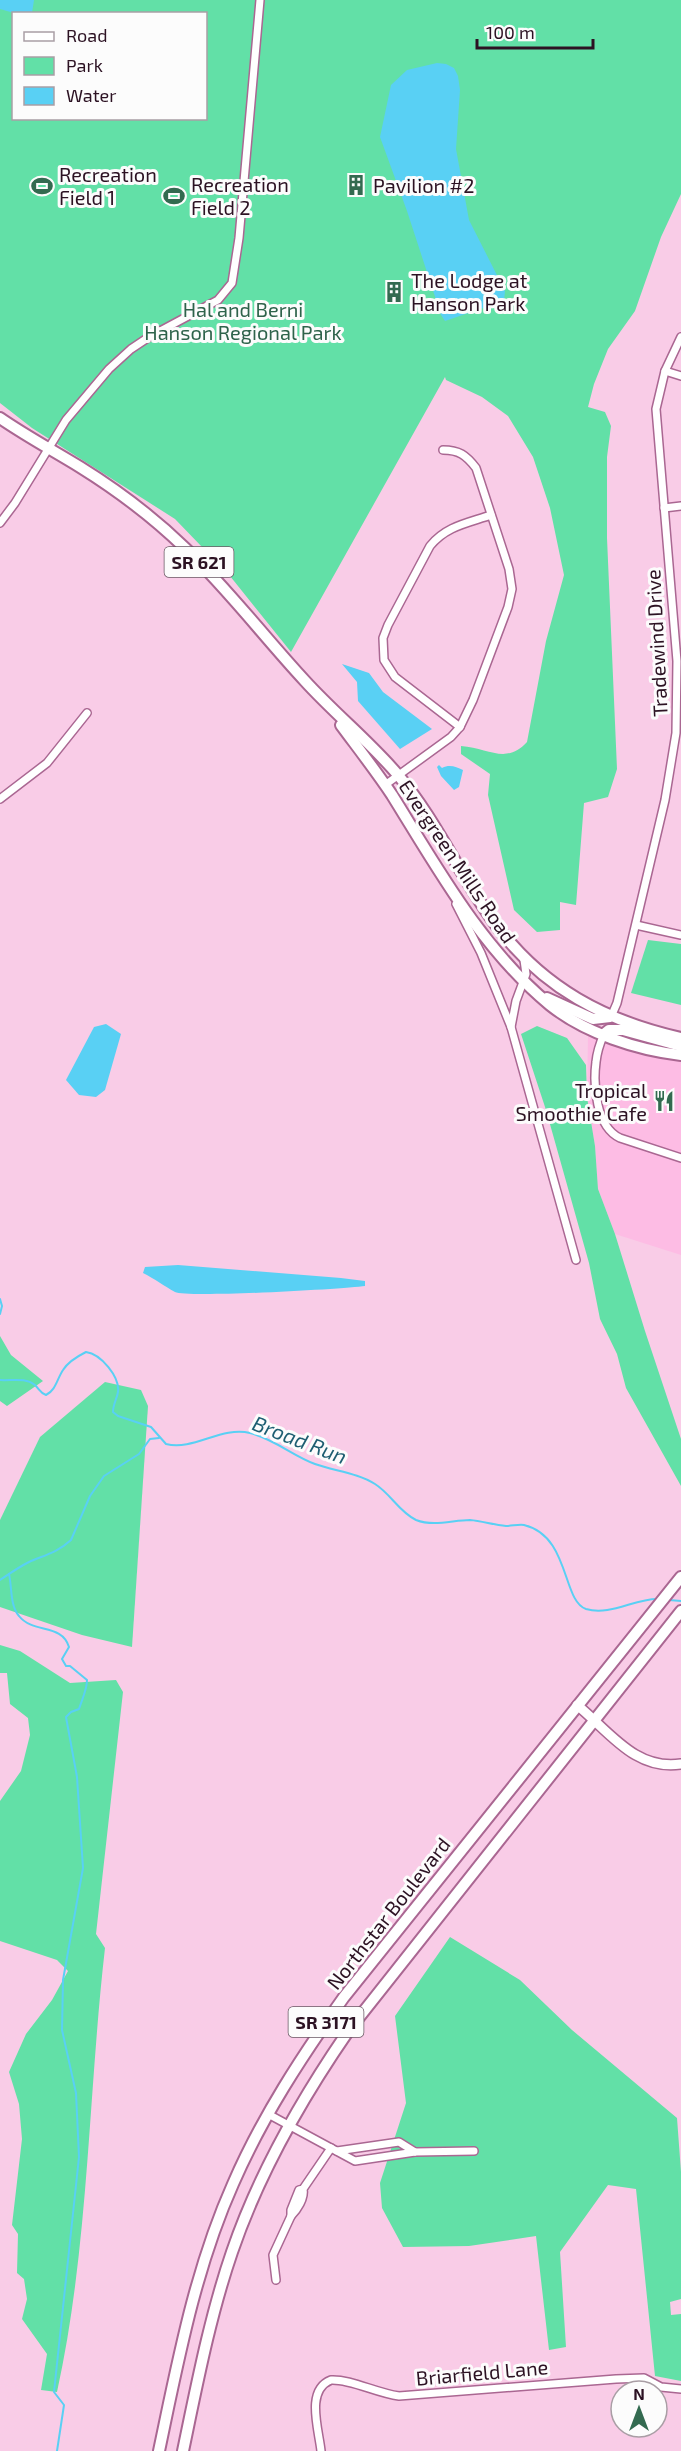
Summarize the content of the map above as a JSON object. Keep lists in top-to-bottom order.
{
  "streets": {
    "main road": [
      "SR 621",
      "Evergreen Mills Road",
      "Northstar Boulevard",
      "SR 3171"
    ],
    "street": ["Tradewind Drive", "Briarfield Lane"]
  },
  "crossings": [
    ["SR 621", "Evergreen Mills Road"],
    ["Tradewind Drive", "Evergreen Mills Road"]
  ],
  "water": ["Broad Run"],
  "parks": ["Hal and Berni Hanson Regional Park"],
  "places": {
    "building": ["Pavilion #2", "The Lodge at Hanson Park"],
    "sports": ["Recreation Field 1", "Recreation Field 2"],
    "restaurant": ["Tropical Smoothie Cafe"]
  },
  "legend": ["Road", "Park", "Water"],
  "scale_bar": "100 m",
  "north": "top"
}
